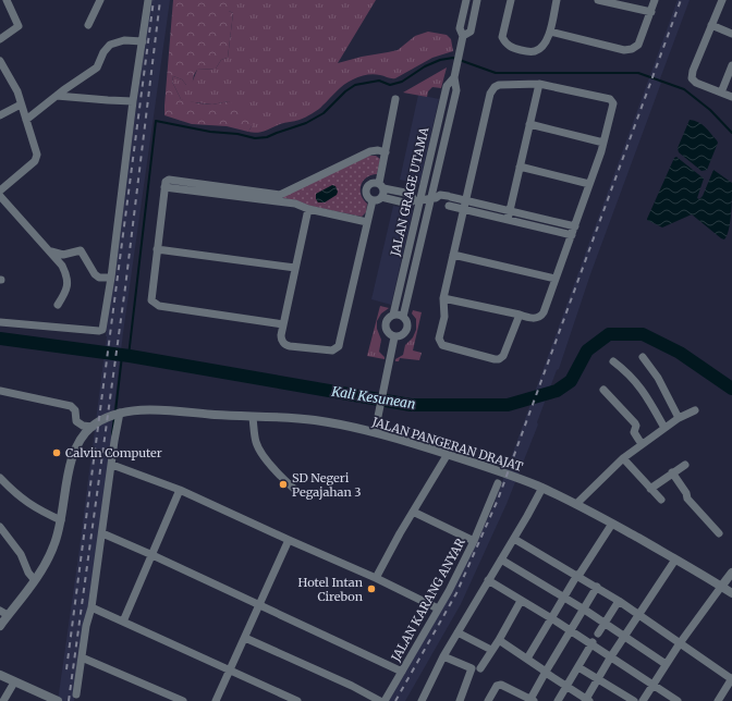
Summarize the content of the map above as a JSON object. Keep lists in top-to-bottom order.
{
  "streets": {
    "street": ["JALAN GRAGE UTAMA", "JALAN PANGERAN DRAJAT", "JALAN KARANG ANYAR"]
  },
  "water": ["Kali Kesunean"],
  "places": ["Calvin Computer", "SD Negeri Pegajahan 3", "Hotel Intan Cirebon"]
}
